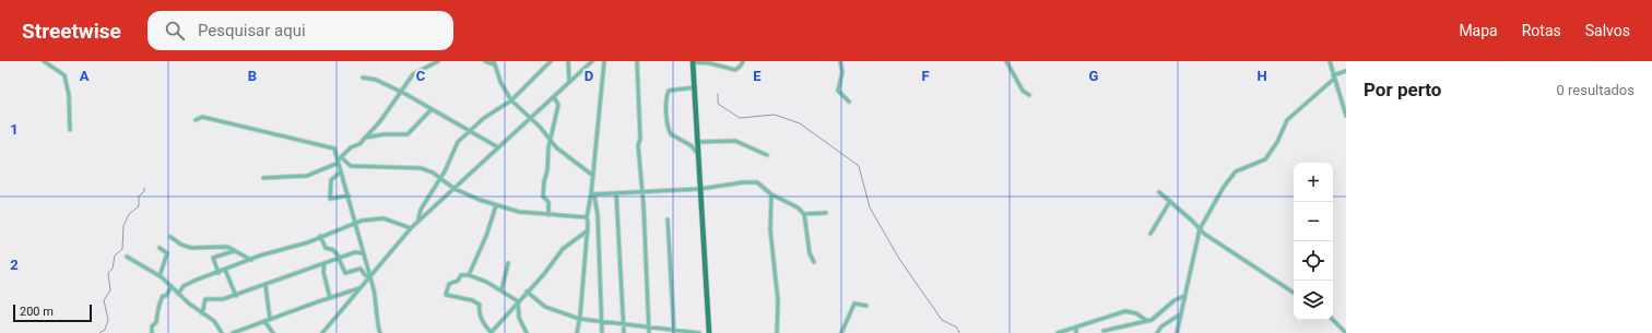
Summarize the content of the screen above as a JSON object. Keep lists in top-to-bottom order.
{
  "scale_bar": "200 m",
  "page": {
    "header": "Streetwise",
    "search": "Pesquisar aqui",
    "nav": ["Mapa", "Rotas", "Salvos"],
    "heading": ["Por perto", "0 resultados"],
    "map_buttons": ["+", "−"],
    "scale": "200 m"
  },
  "grid": {
    "columns": [
      "A",
      "B",
      "C",
      "D",
      "E",
      "F",
      "G",
      "H"
    ],
    "rows": ["1", "2"]
  }
}
